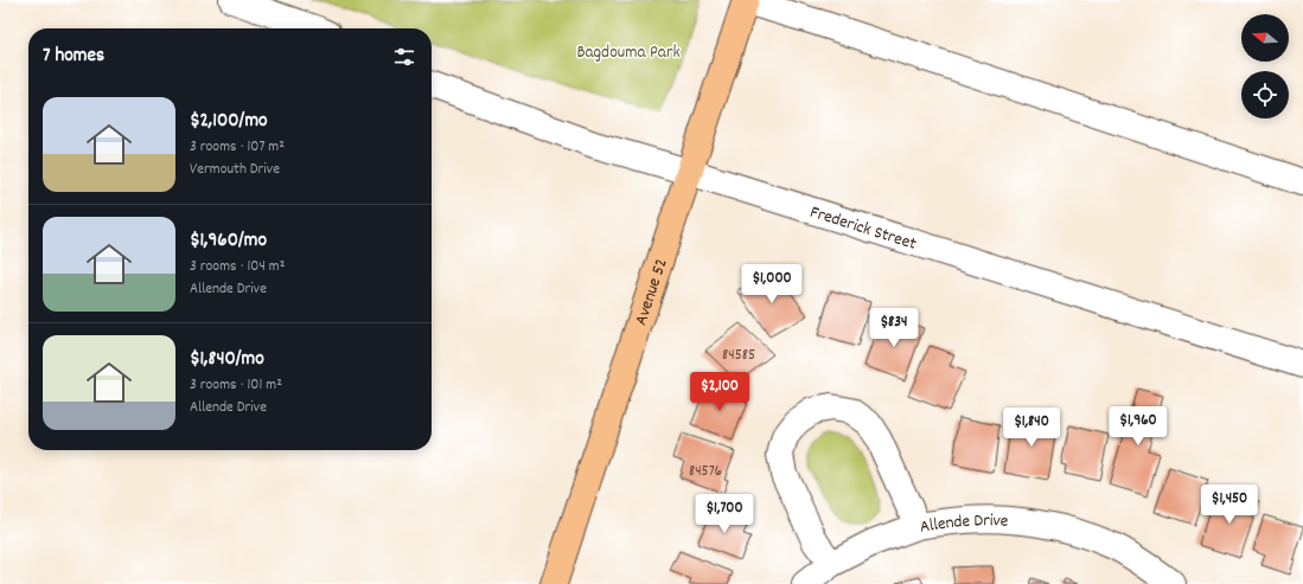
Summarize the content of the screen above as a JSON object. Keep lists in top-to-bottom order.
{
  "streets": {
    "main road": ["Avenue 52"],
    "street": ["Frederick Street", "Allende Drive"]
  },
  "crossings": [
    ["Frederick Street", "Avenue 52"]
  ],
  "parks": ["Bagdouma Park"],
  "house_numbers": ["84585", "84576"],
  "north": "left",
  "page": {
    "heading": "7 homes",
    "list": [
      {
        "name": "$2,100/mo",
        "note": "3 rooms · 107 m² · Vermouth Drive"
      },
      {
        "name": "$1,960/mo",
        "note": "3 rooms · 104 m² · Allende Drive"
      },
      {
        "name": "$1,840/mo",
        "note": "3 rooms · 101 m² · Allende Drive"
      }
    ],
    "price": [
      "$1,000",
      "$834",
      "$2,100",
      "$1,960",
      "$1,840",
      "$1,450",
      "$1,700"
    ]
  }
}
